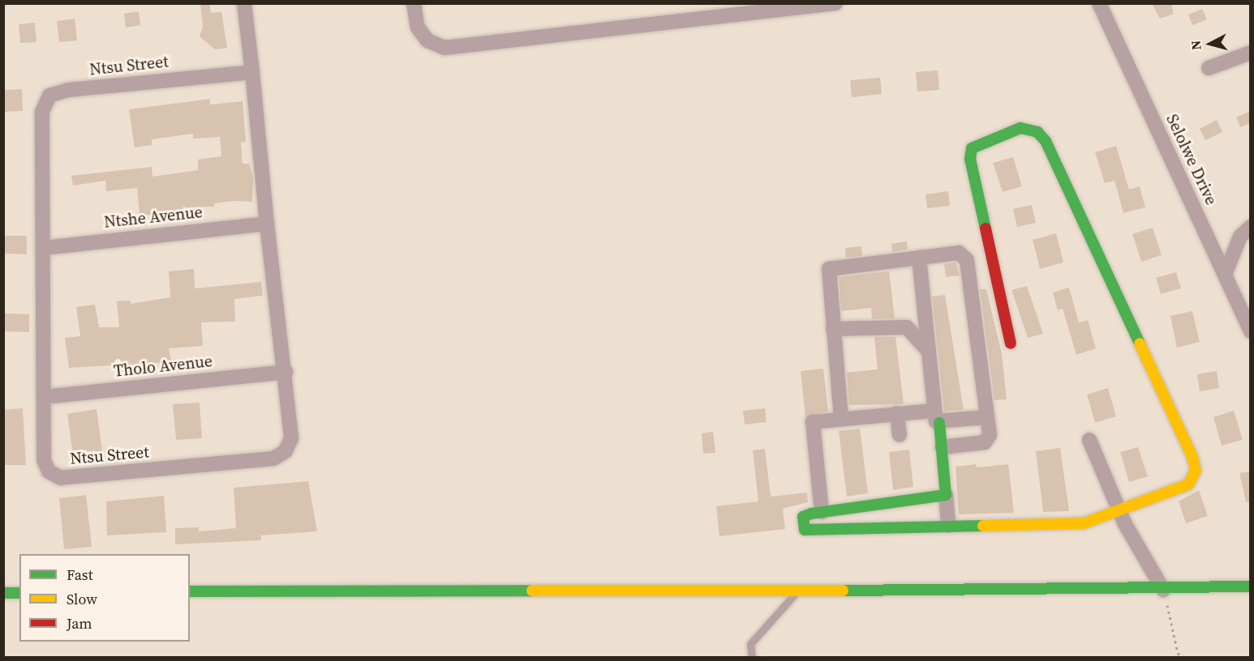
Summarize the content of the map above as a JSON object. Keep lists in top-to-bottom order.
{
  "streets": {
    "street": [
      "Ntsu Street",
      "Selolwe Drive",
      "Ntshe Avenue",
      "Tholo Avenue"
    ]
  },
  "crossings": [
    ["Ntsu Street", "Ntshe Avenue"],
    ["Ntsu Street", "Tholo Avenue"]
  ],
  "legend": ["Fast", "Slow", "Jam"],
  "north": "left"
}
